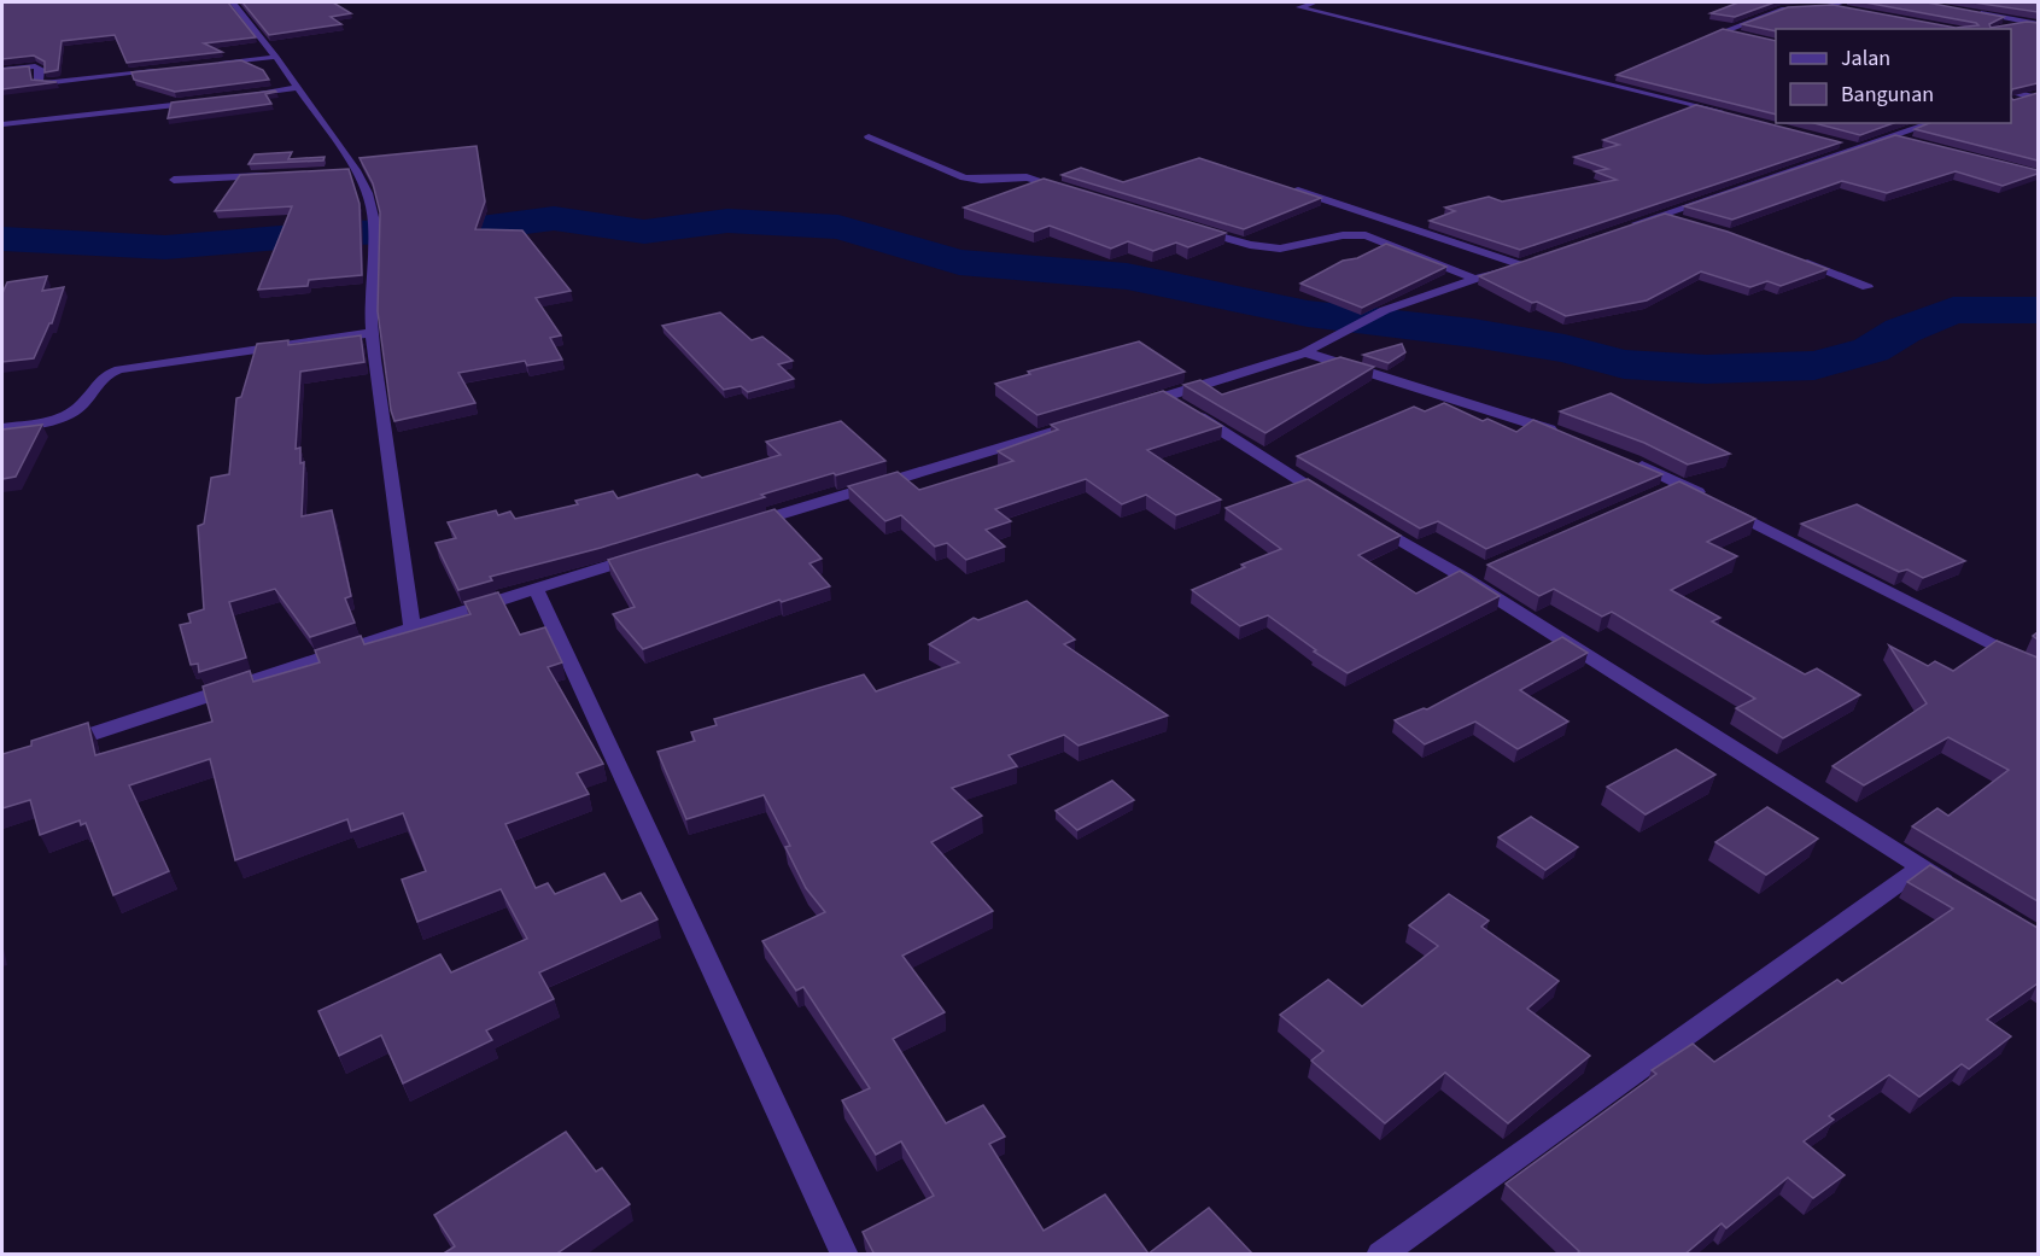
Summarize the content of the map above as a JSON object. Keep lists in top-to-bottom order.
{
  "legend": ["Jalan", "Bangunan"]
}
